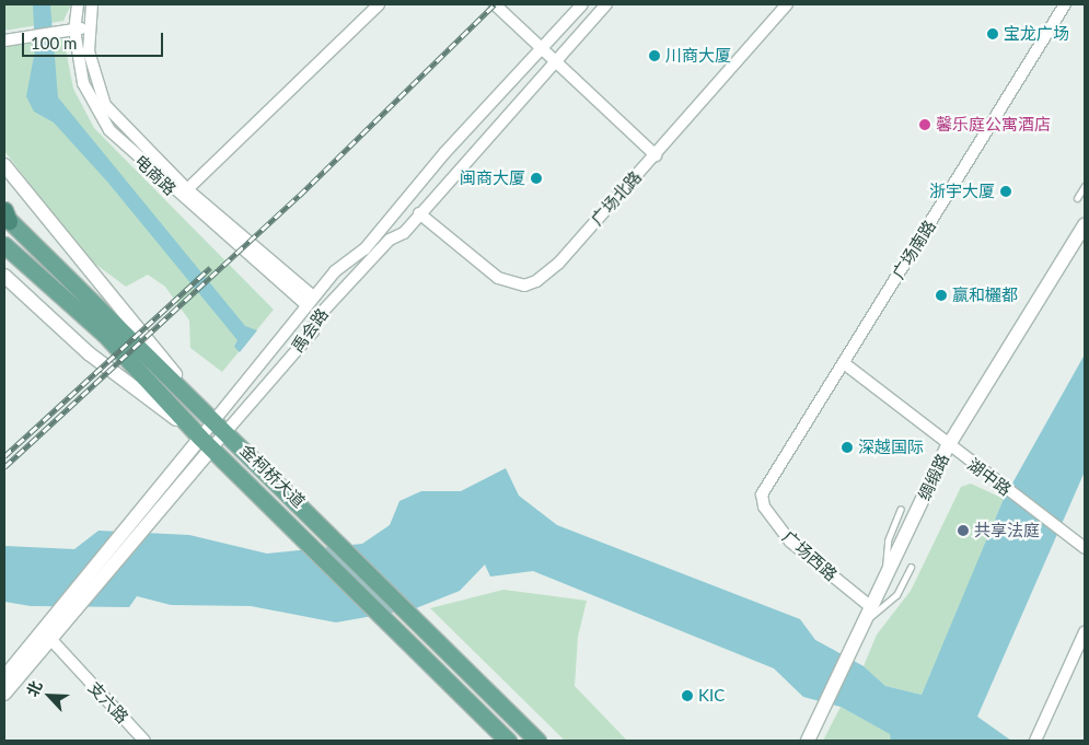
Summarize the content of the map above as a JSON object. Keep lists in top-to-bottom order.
{
  "streets": {
    "main road": ["金柯桥大道"],
    "street": [
      "电商路",
      "广场北路",
      "广场南路",
      "禹会路",
      "绸缎路",
      "湖中路",
      "广场西路",
      "支六路"
    ]
  },
  "crossings": [
    ["电商路", "禹会路"],
    ["广场北路", "禹会路"],
    ["广场南路", "湖中路"],
    ["广场南路", "广场西路"],
    ["禹会路", "金柯桥大道"],
    ["禹会路", "支六路"],
    ["绸缎路", "湖中路"],
    ["绸缎路", "广场西路"]
  ],
  "places": [
    "宝龙广场",
    "川商大厦",
    "馨乐庭公寓酒店",
    "闽商大厦",
    "浙宇大厦",
    "赢和欐都",
    "深越国际",
    "共享法庭",
    "KIC"
  ],
  "scale_bar": "100 m",
  "north": "top left"
}
